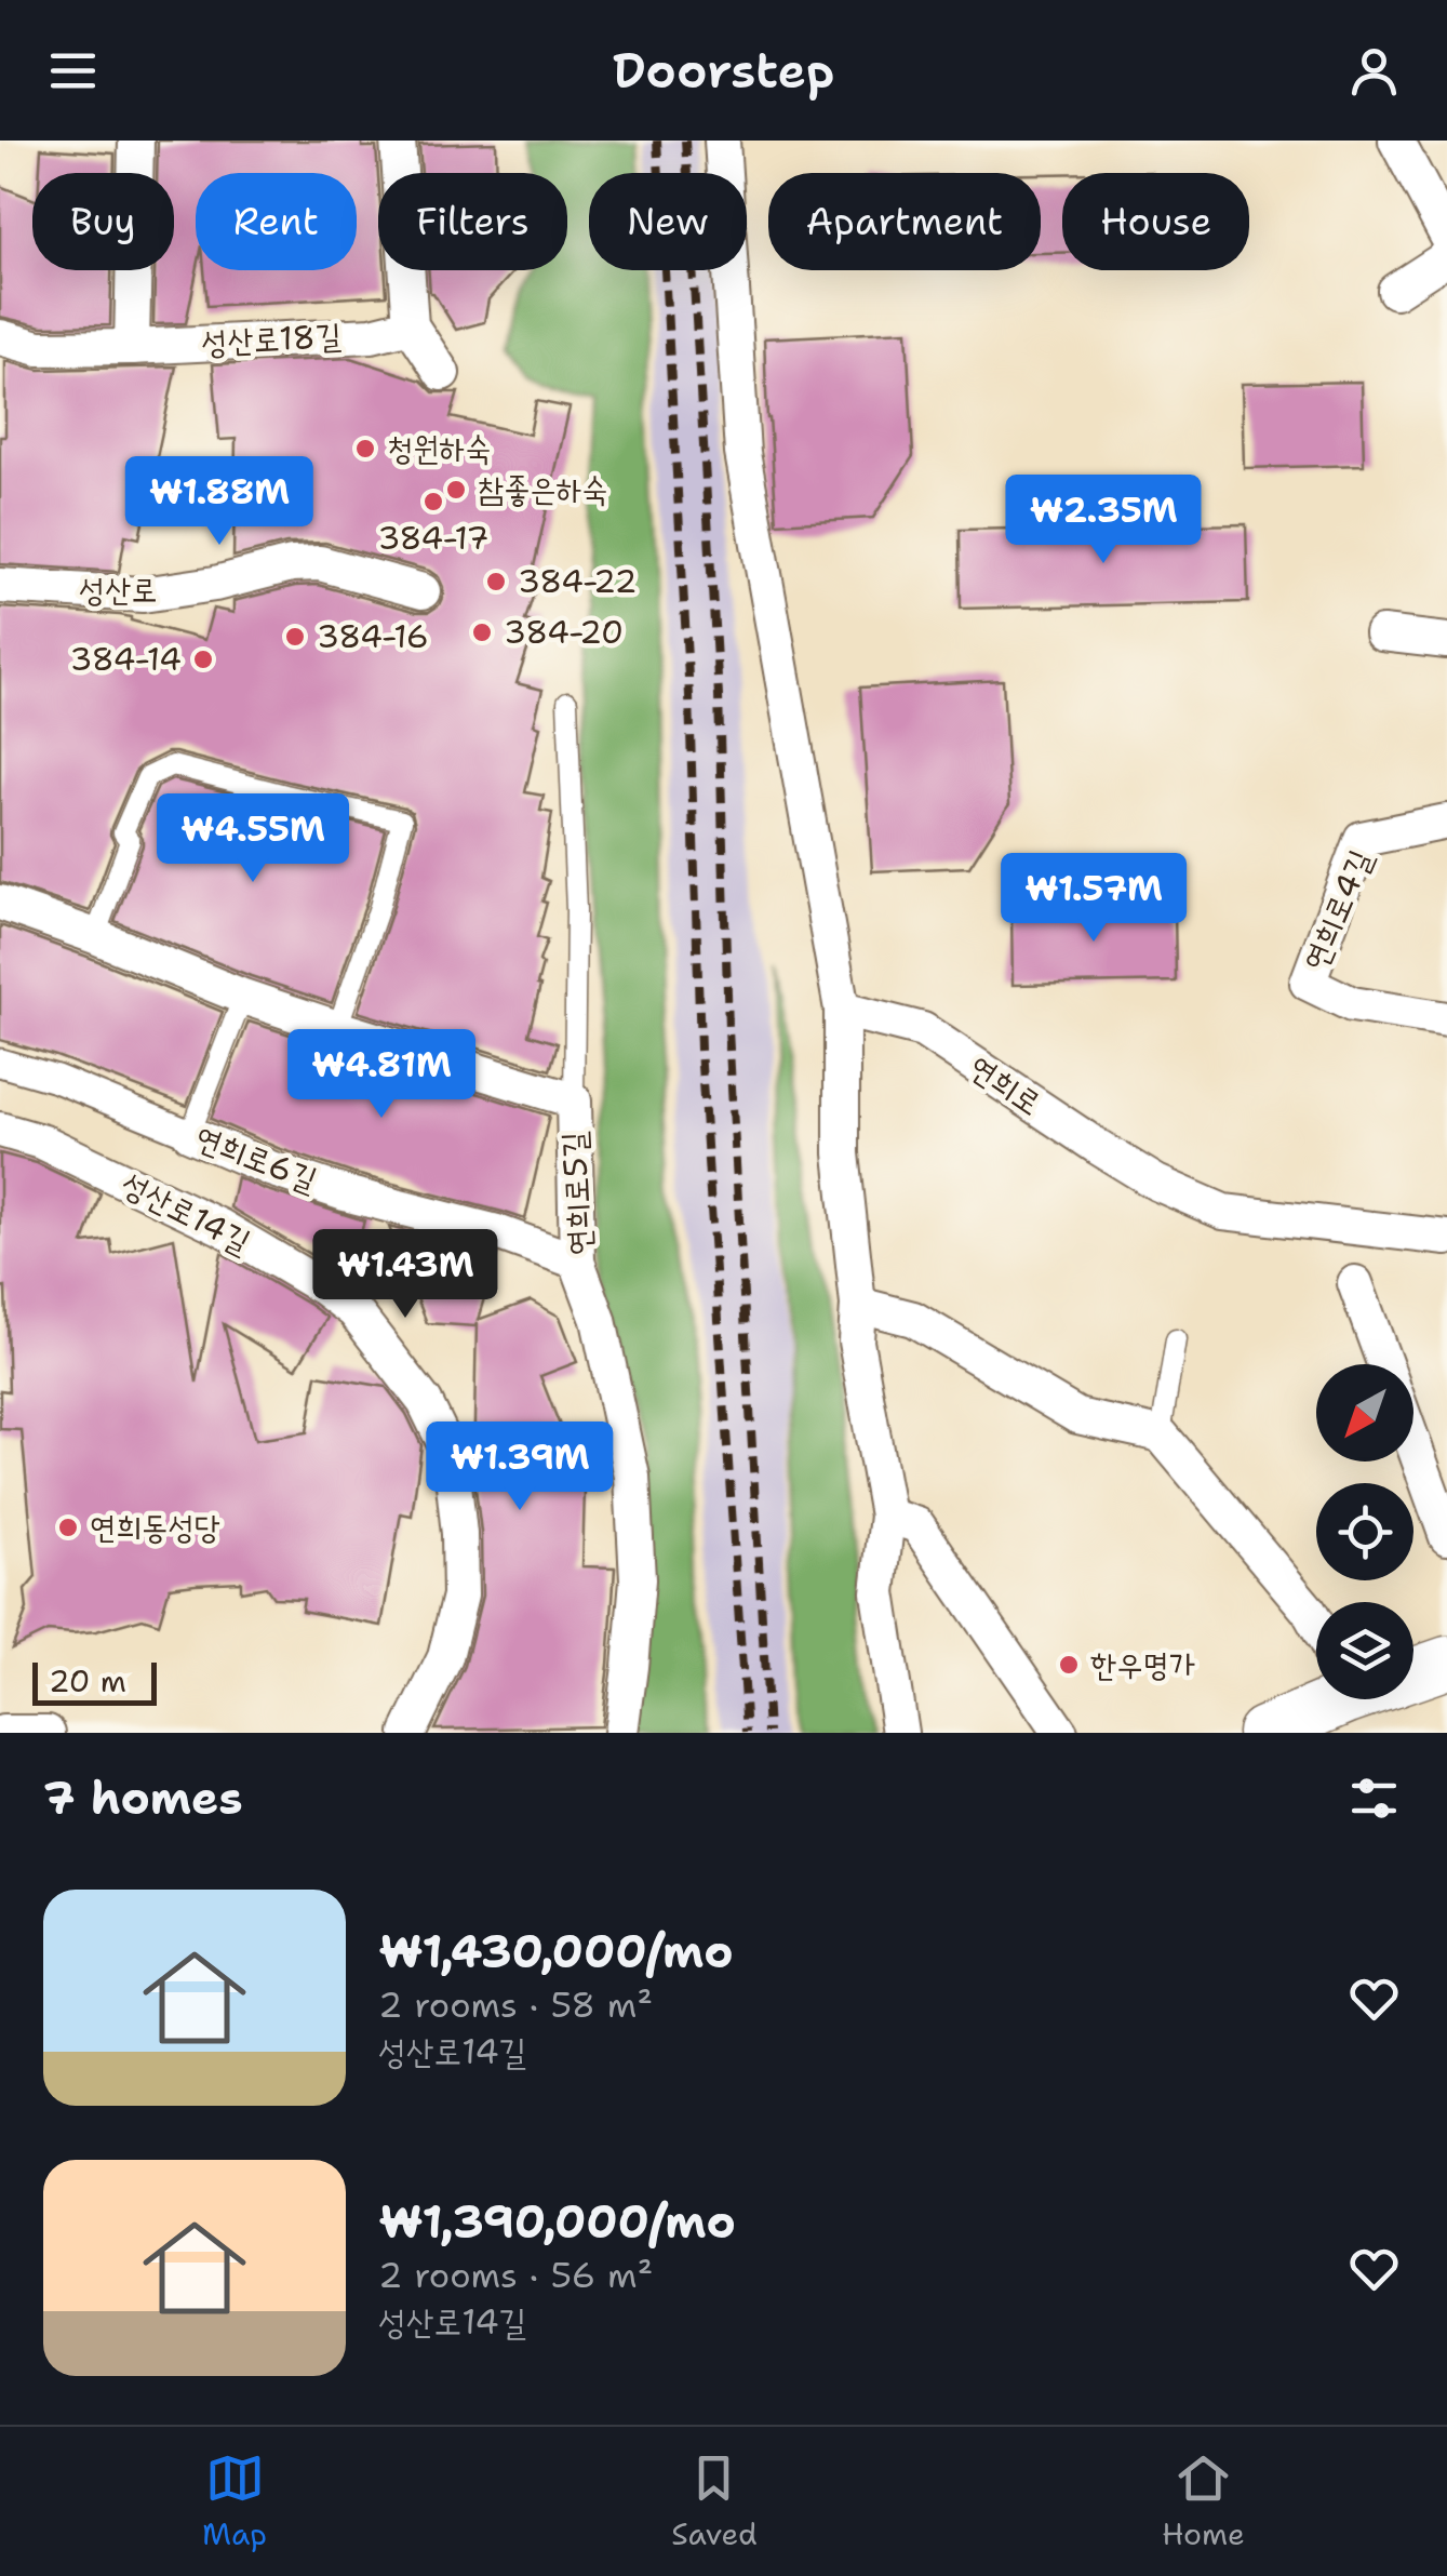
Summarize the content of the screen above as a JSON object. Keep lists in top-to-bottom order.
{
  "streets": {
    "street": [
      "성산로18길",
      "성산로",
      "연희로4길",
      "연희로",
      "연희로6길",
      "연희로5길",
      "성산로14길"
    ]
  },
  "crossings": [
    ["연희로6길", "연희로5길"]
  ],
  "places": [
    "청원하숙",
    "참좋은하숙",
    "384-17",
    "384-22",
    "384-20",
    "384-16",
    "384-14",
    "연희동성당",
    "한우명가"
  ],
  "scale_bar": "20 m",
  "north": "bottom left",
  "page": {
    "header": "Doorstep",
    "chip": [
      "Buy",
      "Rent",
      "Filters",
      "New",
      "Apartment",
      "House"
    ],
    "price": [
      "₩1.88M",
      "₩2.35M",
      "₩4.55M",
      "₩1.57M",
      "₩4.81M",
      "₩1.43M",
      "₩1.39M"
    ],
    "scale": "20 m",
    "heading": "7 homes",
    "list": [
      {
        "name": "₩1,430,000/mo",
        "note": "2 rooms · 58 m² · 성산로14길"
      },
      {
        "name": "₩1,390,000/mo",
        "note": "2 rooms · 56 m² · 성산로14길"
      }
    ],
    "tabs": ["Map", "Saved", "Home"]
  }
}
